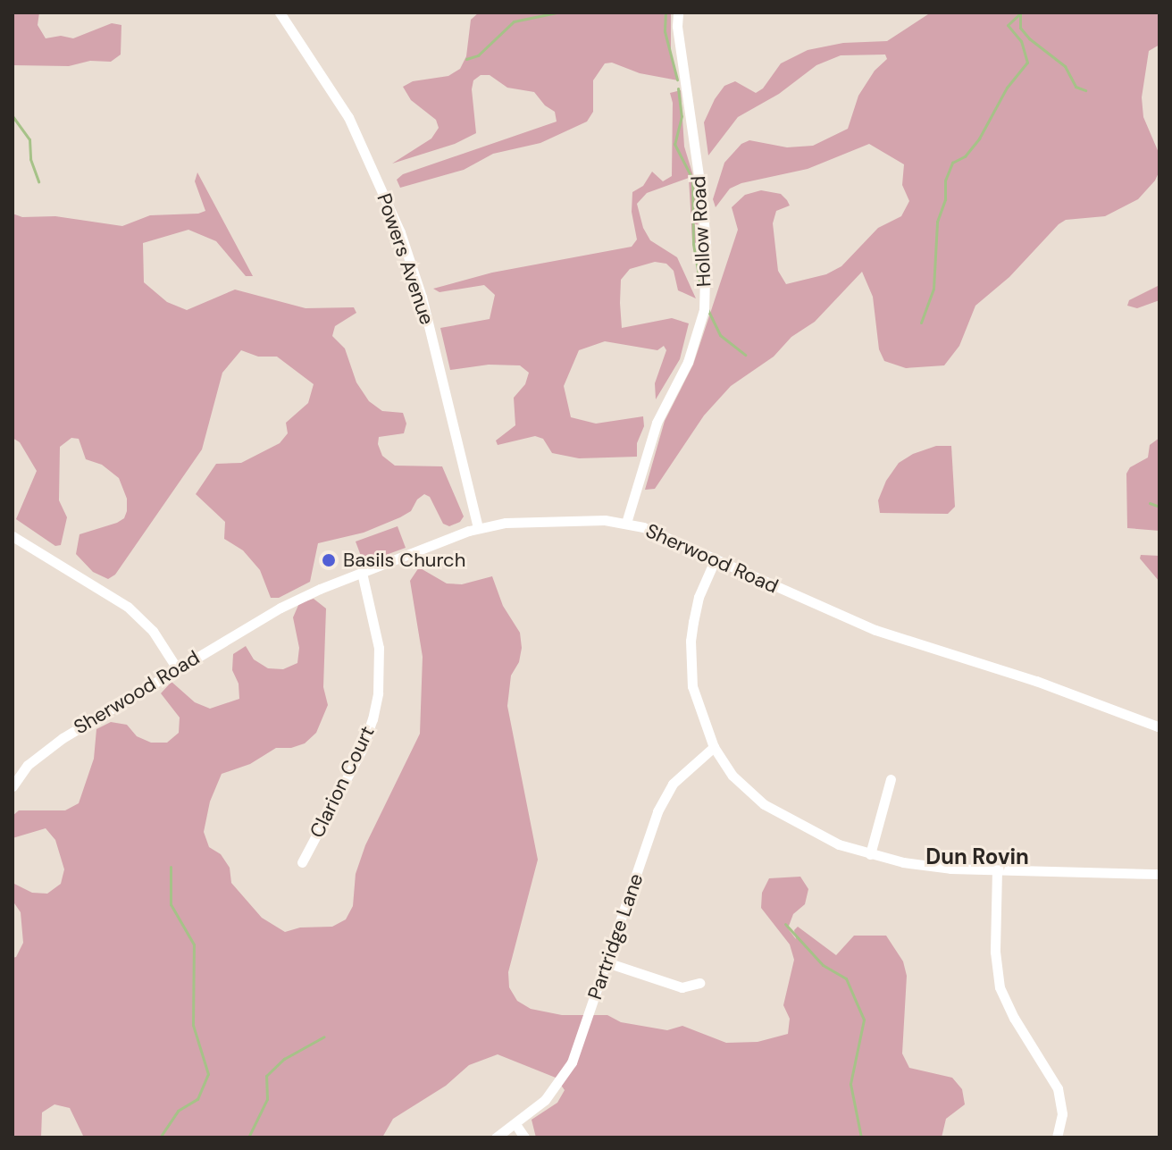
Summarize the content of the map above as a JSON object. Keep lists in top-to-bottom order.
{
  "streets": {
    "street": [
      "Hollow Road",
      "Powers Avenue",
      "Sherwood Road",
      "Clarion Court",
      "Partridge Lane"
    ]
  },
  "crossings": [
    ["Hollow Road", "Sherwood Road"],
    ["Powers Avenue", "Sherwood Road"],
    ["Sherwood Road", "Clarion Court"]
  ],
  "districts": ["Dun Rovin"],
  "places": ["Basils Church"]
}
